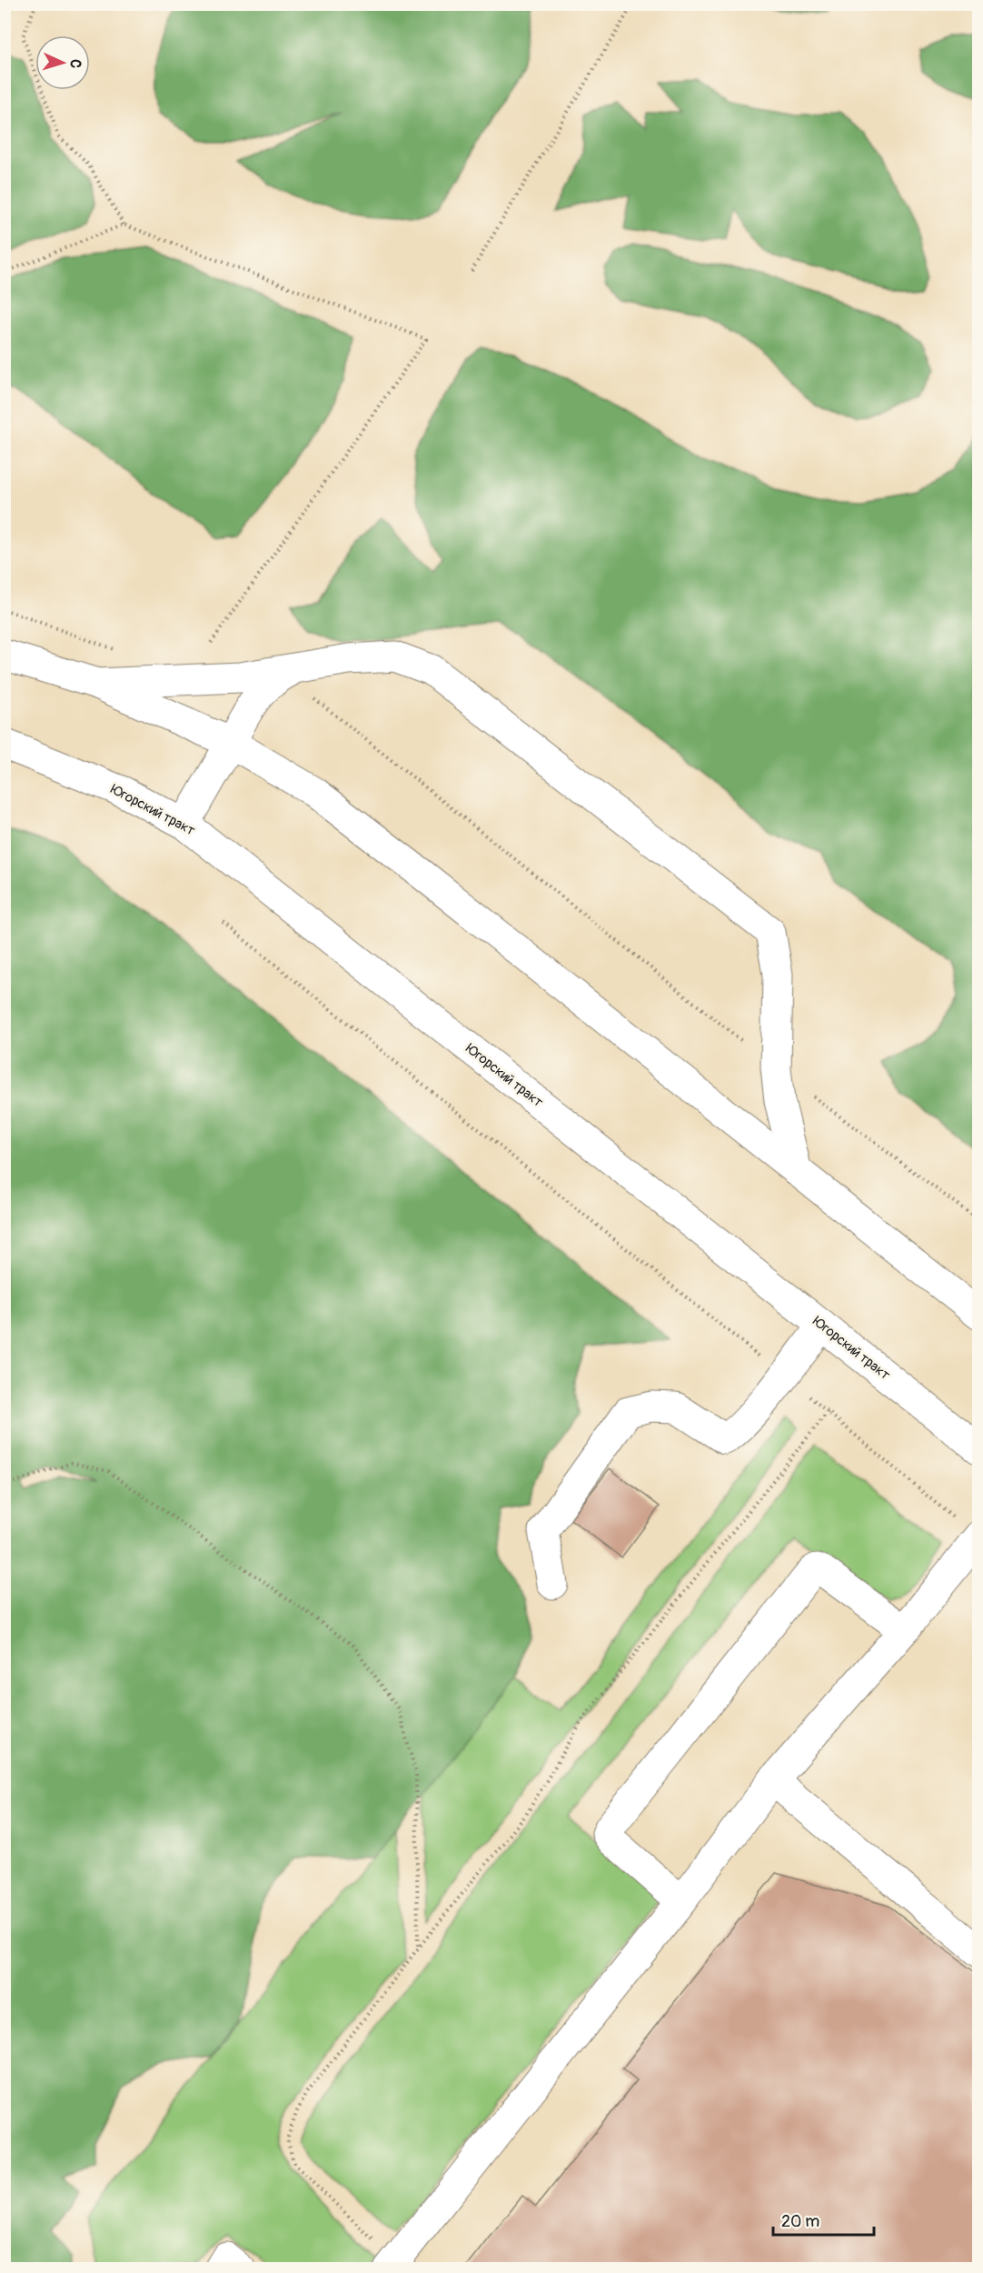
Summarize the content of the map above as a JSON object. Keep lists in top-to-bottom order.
{
  "streets": {
    "main road": ["Югорский тракт"]
  },
  "scale_bar": "20 m",
  "north": "right"
}
